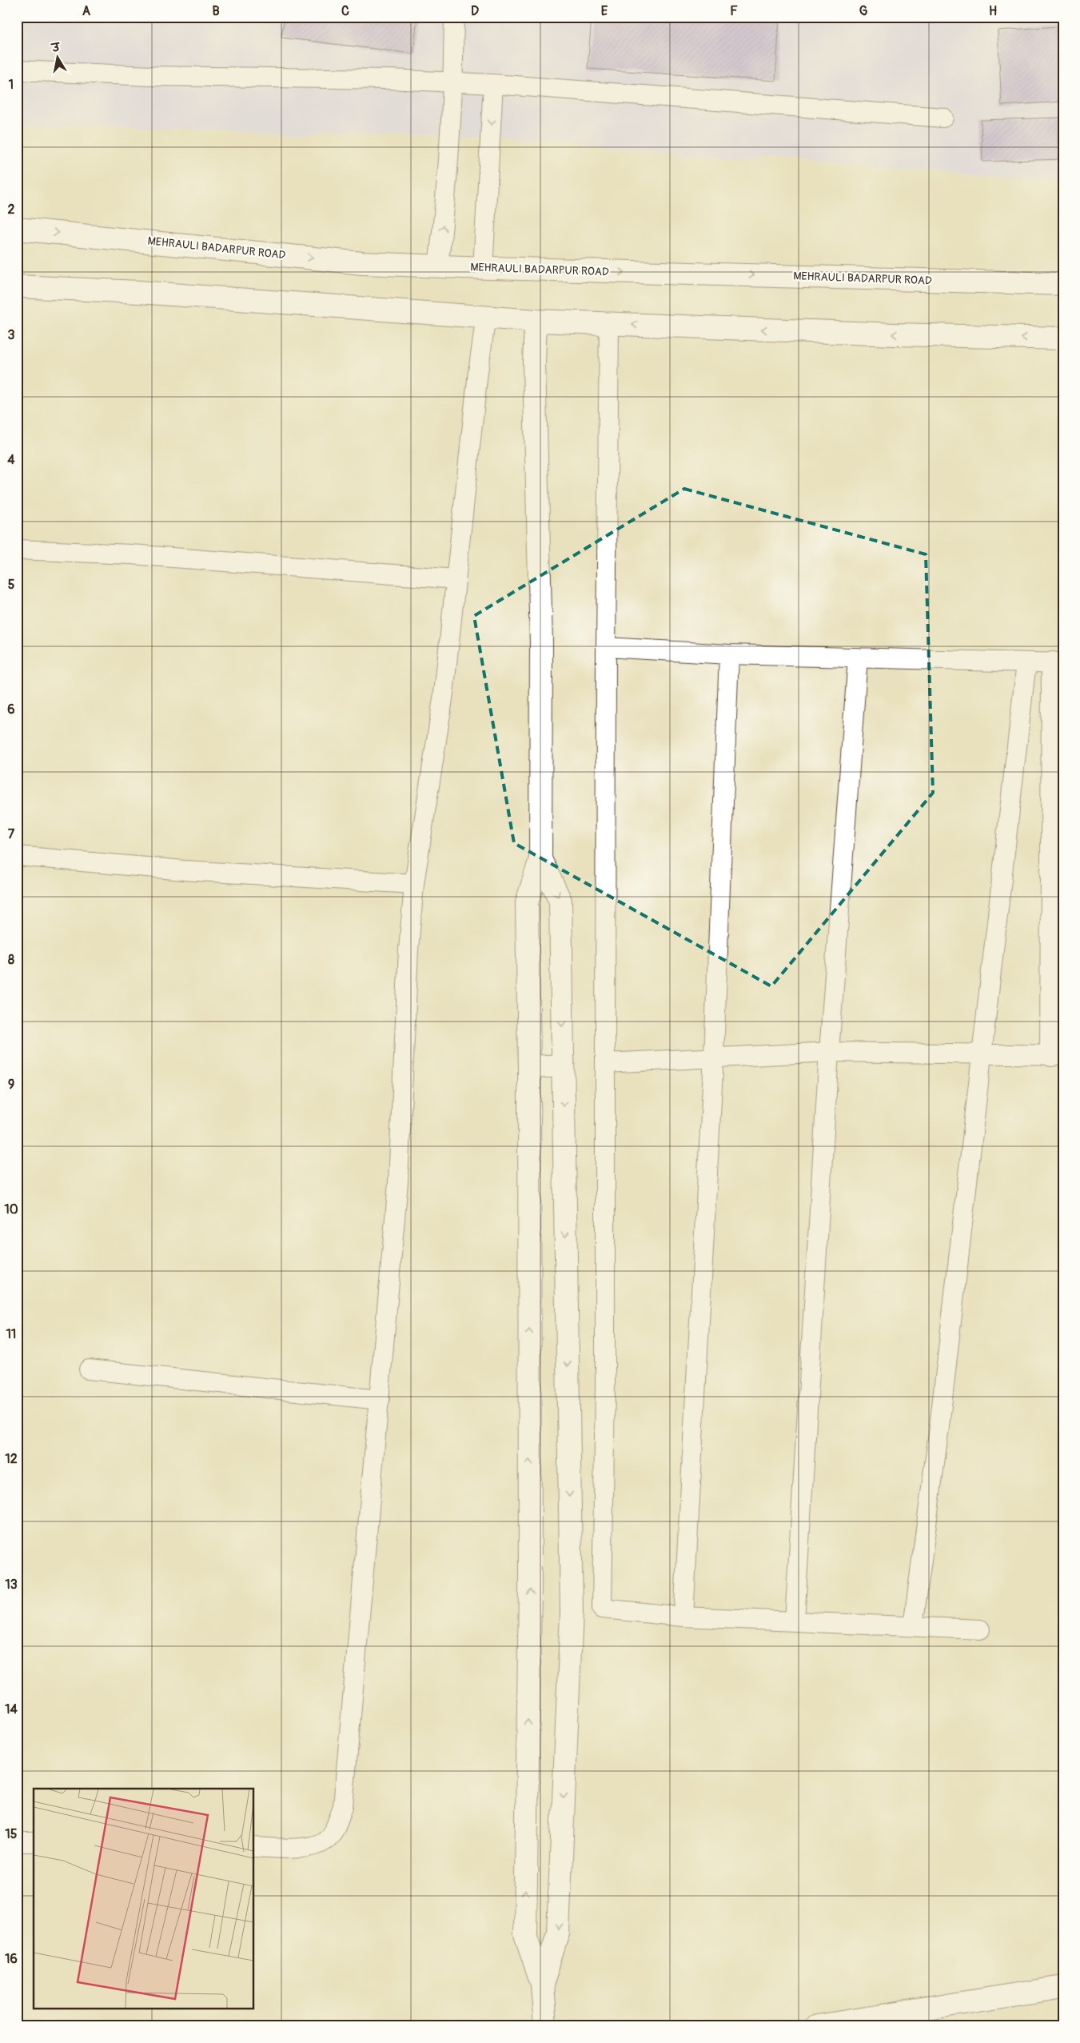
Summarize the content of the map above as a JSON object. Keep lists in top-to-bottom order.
{
  "streets": {
    "street": ["MEHRAULI BADARPUR ROAD"]
  },
  "north": "top",
  "grid": {
    "columns": [
      "A",
      "B",
      "C",
      "D",
      "E",
      "F",
      "G",
      "H"
    ],
    "rows": [
      "1",
      "2",
      "3",
      "4",
      "5",
      "6",
      "7",
      "8",
      "9",
      "10",
      "11",
      "12",
      "13",
      "14",
      "15",
      "16"
    ]
  }
}
